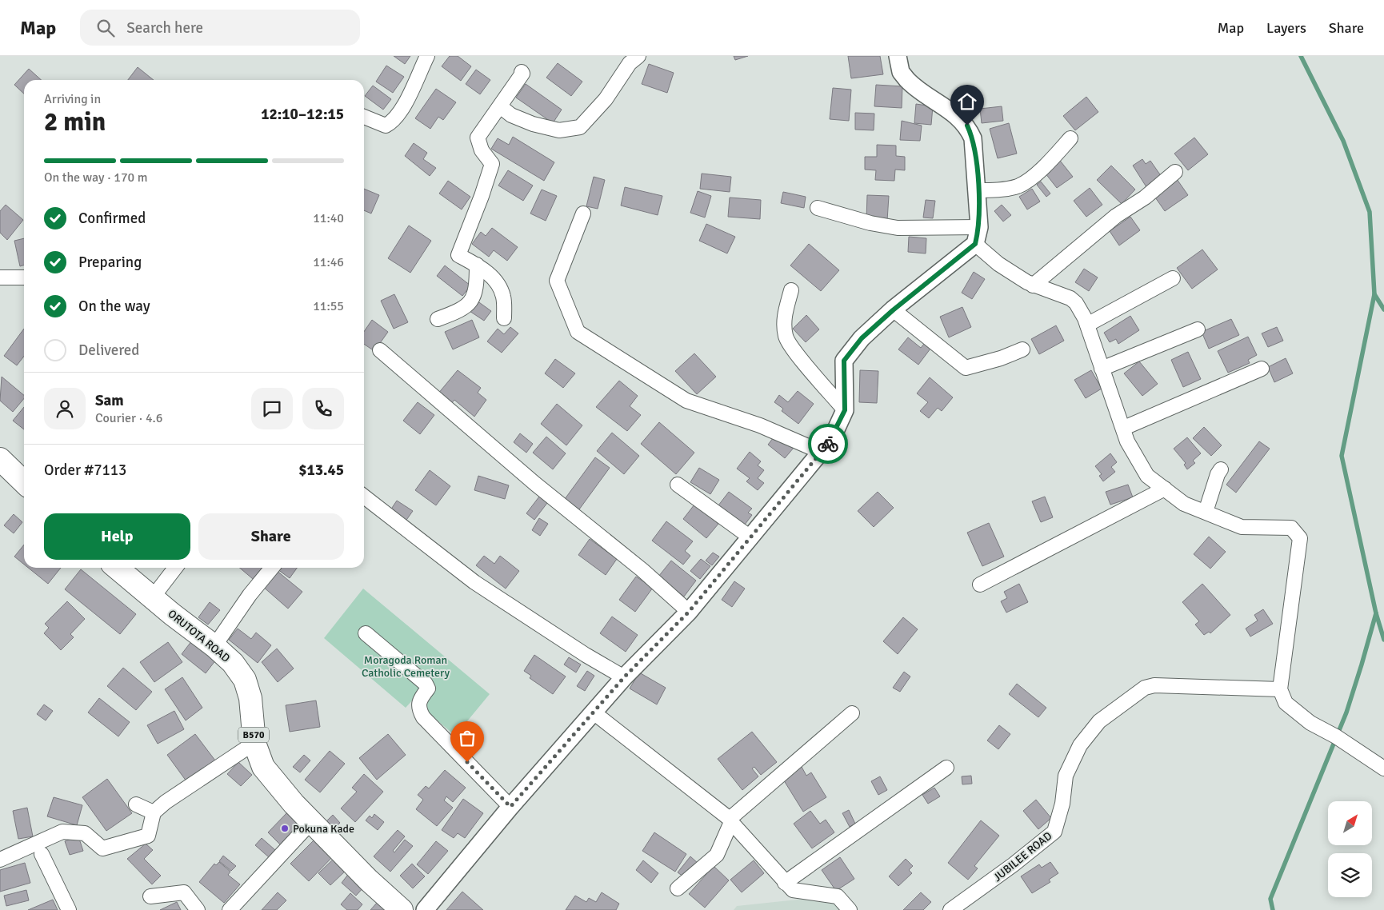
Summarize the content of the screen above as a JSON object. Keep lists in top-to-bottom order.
{
  "streets": {
    "main road": ["ORUTOTA ROAD", "B570"],
    "street": ["JUBILEE ROAD"]
  },
  "parks": ["Moragoda Roman Catholic Cemetery"],
  "places": ["Pokuna Kade"],
  "north": "top right",
  "page": {
    "header": "Map",
    "search": "Search here",
    "nav": ["Map", "Layers", "Share"],
    "heading": ["2 min", "Arriving in", "12:10–12:15"],
    "panel": [
      "Sam",
      "Courier · 4.6",
      "Order #7113",
      "$13.45"
    ],
    "bar": "On the way · 170 m",
    "list": [
      ["Confirmed", "11:40"],
      ["Preparing", "11:46"],
      ["On the way", "11:55"],
      "Delivered"
    ],
    "buttons": ["Help", "Share"]
  }
}
